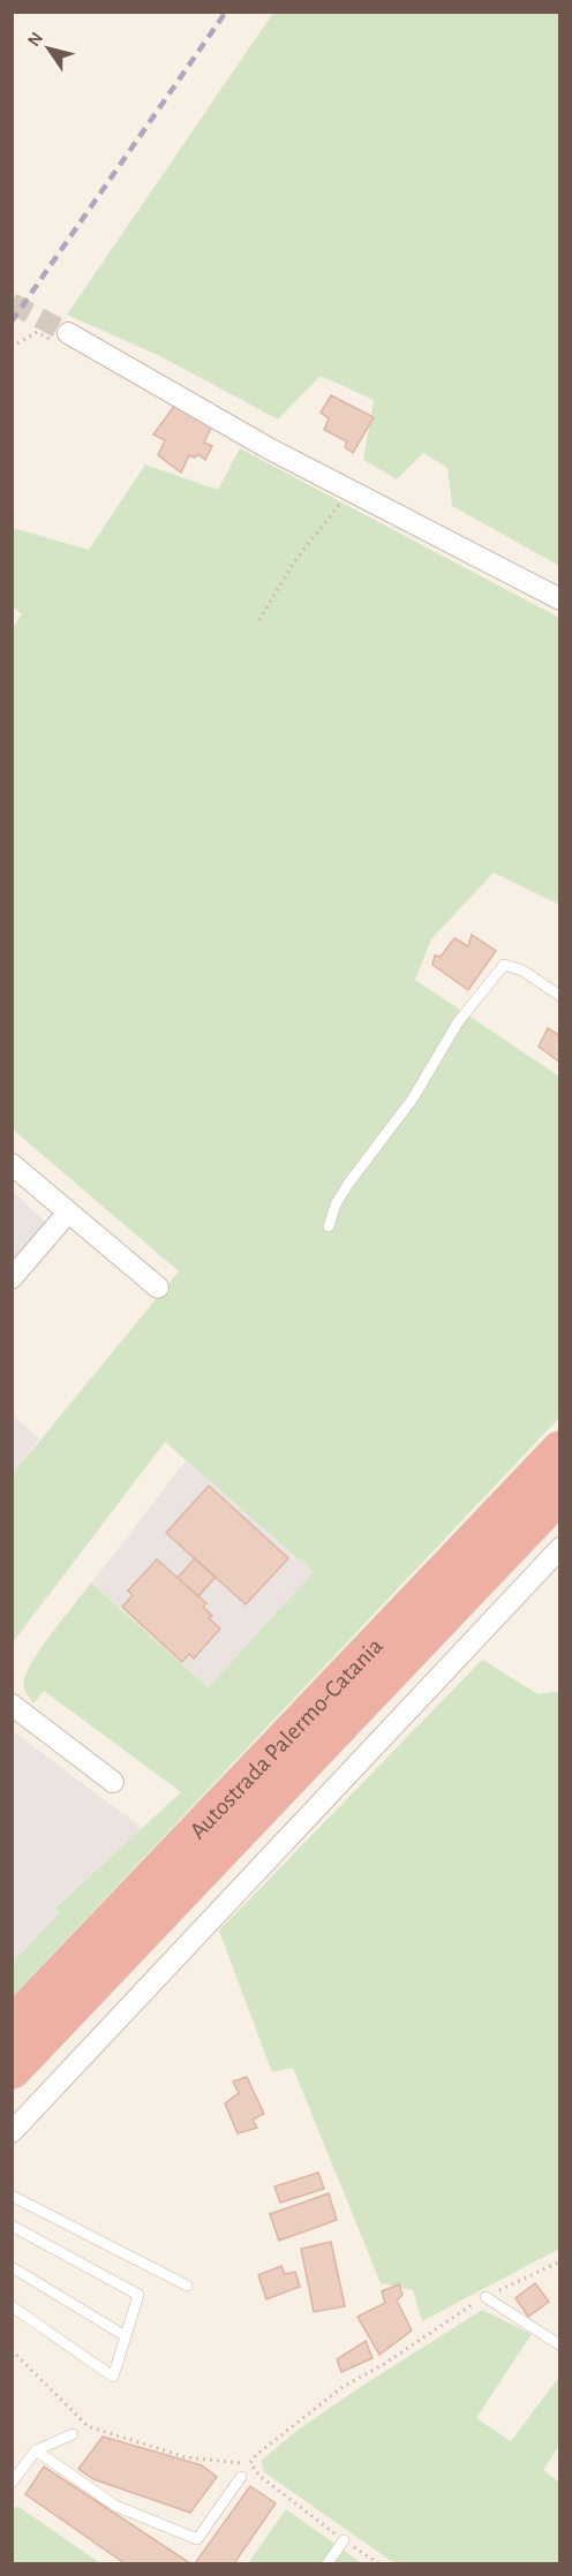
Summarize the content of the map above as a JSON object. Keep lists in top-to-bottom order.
{
  "streets": {
    "highway": ["Autostrada Palermo-Catania"]
  },
  "north": "top left"
}
